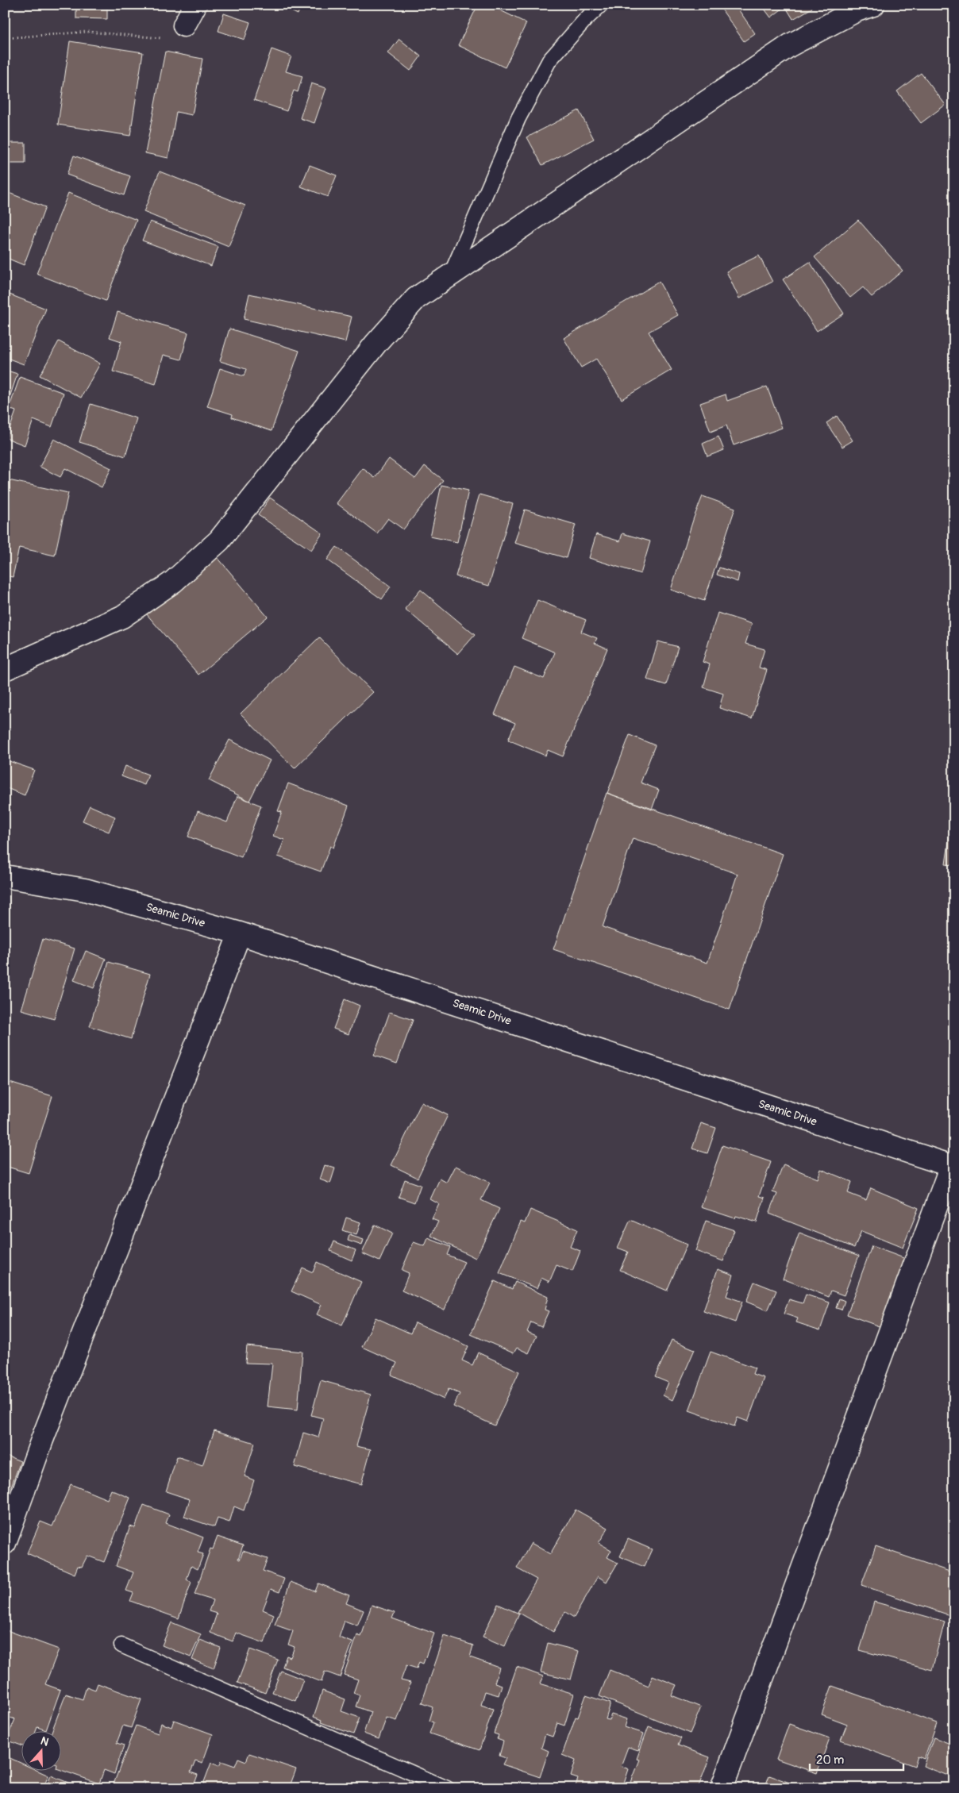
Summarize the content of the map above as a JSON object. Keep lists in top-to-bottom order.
{
  "streets": {
    "street": ["Seamic Drive"]
  },
  "scale_bar": "20 m",
  "north": "top"
}
